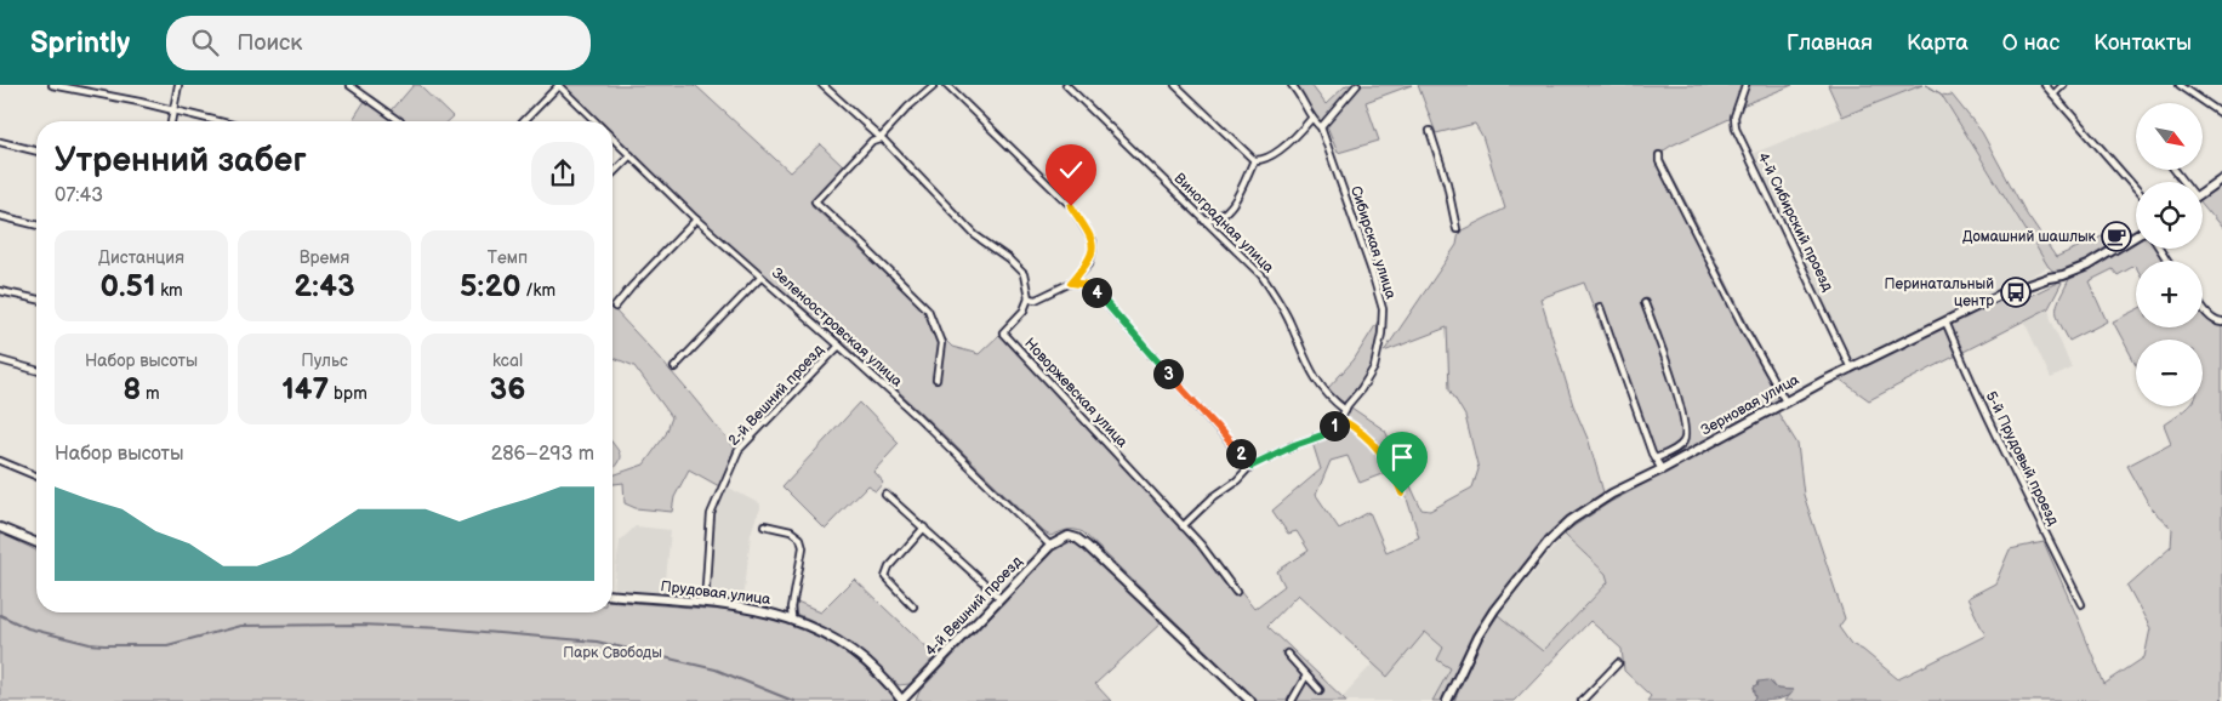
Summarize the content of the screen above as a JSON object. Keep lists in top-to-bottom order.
{
  "streets": {
    "street": [
      "4-й Сибирский проезд",
      "Виноградная улица",
      "Сибирская улица",
      "Зеленоостровская улица",
      "Новоржевская улица",
      "2-й Вешний проезд",
      "Зерновая улица",
      "5-й Прудовый проезд",
      "Прудовая улица",
      "4-й Вешний проезд"
    ]
  },
  "crossings": [
    ["4-й Сибирский проезд", "Зерновая улица"],
    ["Виноградная улица", "Сибирская улица"],
    ["Зеленоостровская улица", "2-й Вешний проезд"],
    ["Зеленоостровская улица", "4-й Вешний проезд"],
    ["2-й Вешний проезд", "Прудовая улица"],
    ["Зерновая улица", "5-й Прудовый проезд"],
    ["Прудовая улица", "4-й Вешний проезд"]
  ],
  "parks": ["Парк Свободы"],
  "places": {
    "cafe": ["Домашний шашлык"],
    "bus stop": ["Перинатальный центр"]
  },
  "north": "bottom right",
  "page": {
    "header": "Sprintly",
    "search": "Поиск",
    "nav": [
      "Главная",
      "Карта",
      "О нас",
      "Контакты"
    ],
    "map_buttons": ["+", "−"],
    "heading": ["Утренний забег", "07:43"],
    "stats": [
      ["Дистанция", "0.51 km"],
      ["Время", "2:43"],
      ["Темп", "5:20 /km"],
      ["Набор высоты", "8 m"],
      ["Пульс", "147 bpm"],
      ["kcal", "36"]
    ],
    "pins": [
      "4",
      "3",
      "1",
      "2"
    ],
    "chart": ["Набор высоты", "286–293 m"]
  }
}
